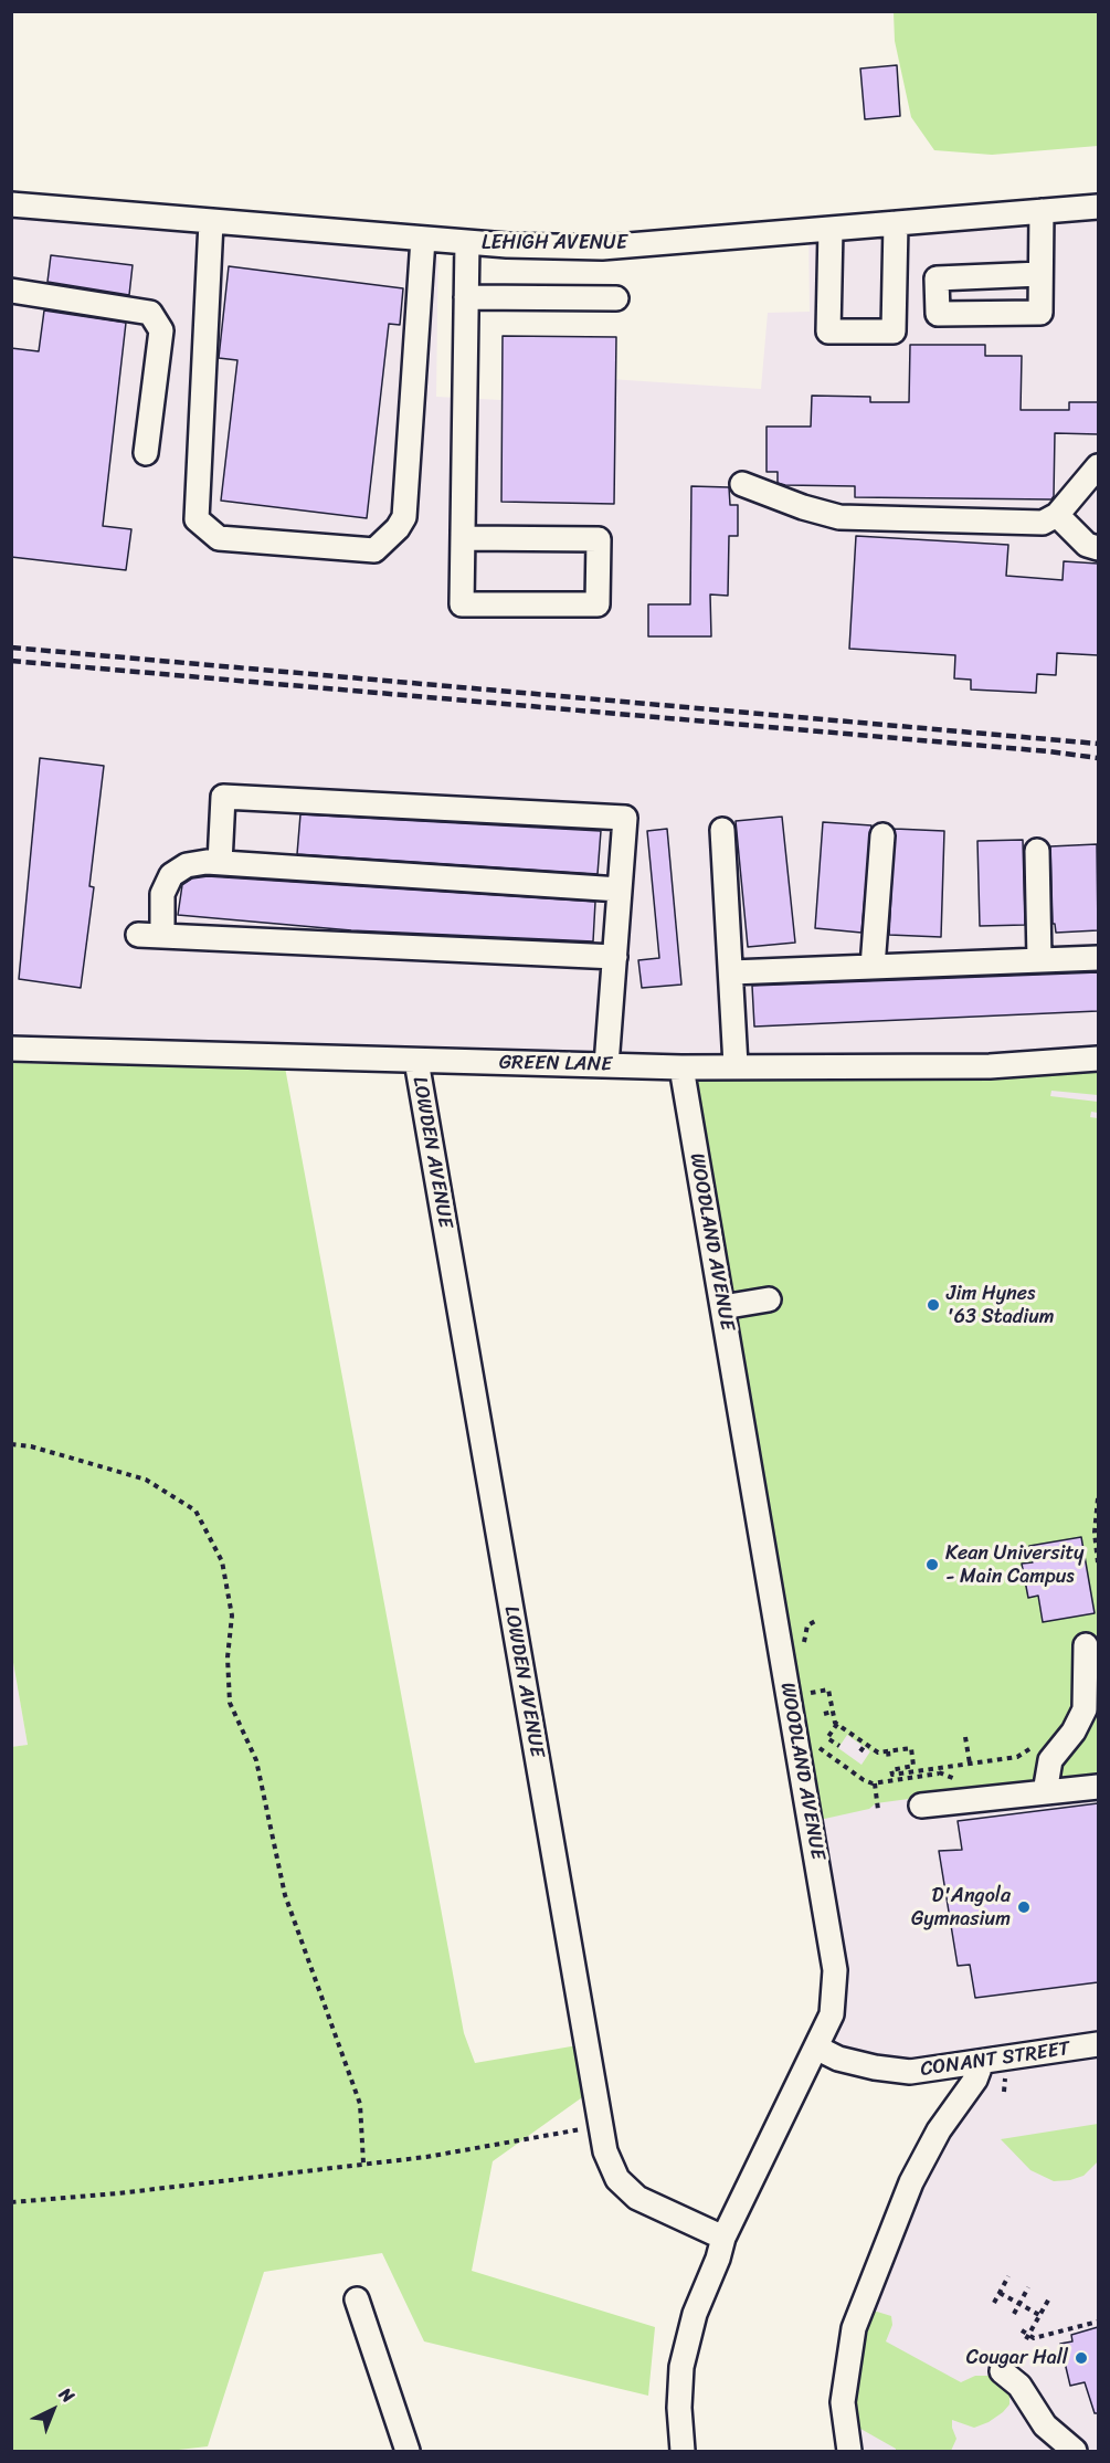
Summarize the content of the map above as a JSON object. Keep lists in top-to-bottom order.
{
  "streets": {
    "street": [
      "LEHIGH AVENUE",
      "GREEN LANE",
      "LOWDEN AVENUE",
      "WOODLAND AVENUE",
      "CONANT STREET"
    ]
  },
  "crossings": [
    ["GREEN LANE", "LOWDEN AVENUE"],
    ["GREEN LANE", "WOODLAND AVENUE"],
    ["LOWDEN AVENUE", "WOODLAND AVENUE"],
    ["WOODLAND AVENUE", "CONANT STREET"]
  ],
  "places": [
    "Jim Hynes '63 Stadium",
    "Kean University - Main Campus",
    "D'Angola Gymnasium",
    "Cougar Hall"
  ],
  "north": "top right"
}
